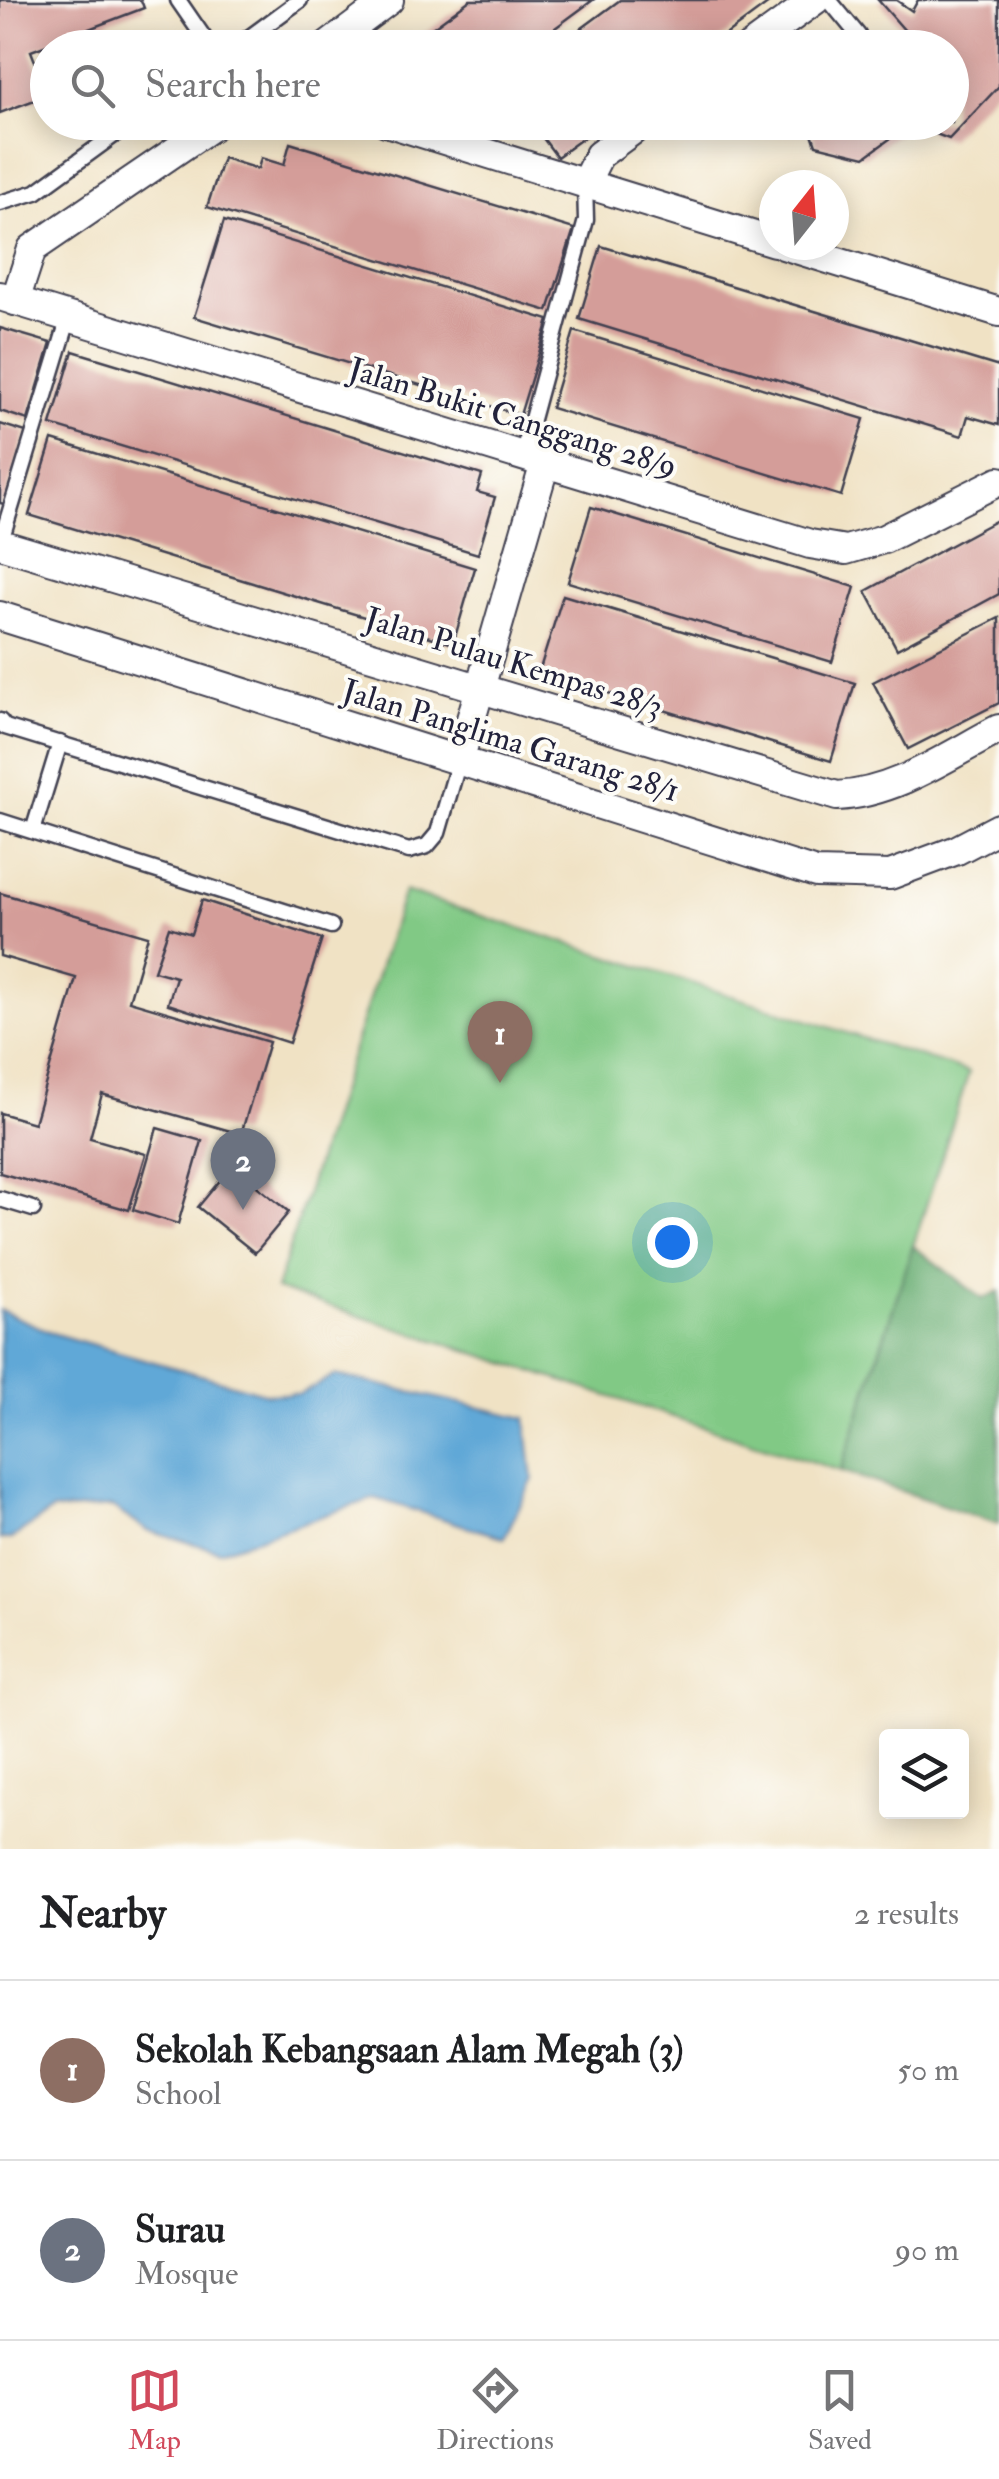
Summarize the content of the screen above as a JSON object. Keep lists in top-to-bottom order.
{
  "streets": {
    "street": ["Jalan Bukit Canggang 28/9", "Jalan Pulau Kempas 28/3", "Jalan Panglima Garang 28/1"]
  },
  "north": "top",
  "page": {
    "search": "Search here",
    "pins": ["1", "2"],
    "heading": ["Nearby", "2 results"],
    "list": [
      {
        "mark": "1",
        "name": "Sekolah Kebangsaan Alam Megah (3)",
        "note": "School",
        "value": "50 m"
      },
      {
        "mark": "2",
        "name": "Surau",
        "note": "Mosque",
        "value": "90 m"
      }
    ],
    "nav": ["Map", "Directions", "Saved"]
  }
}
